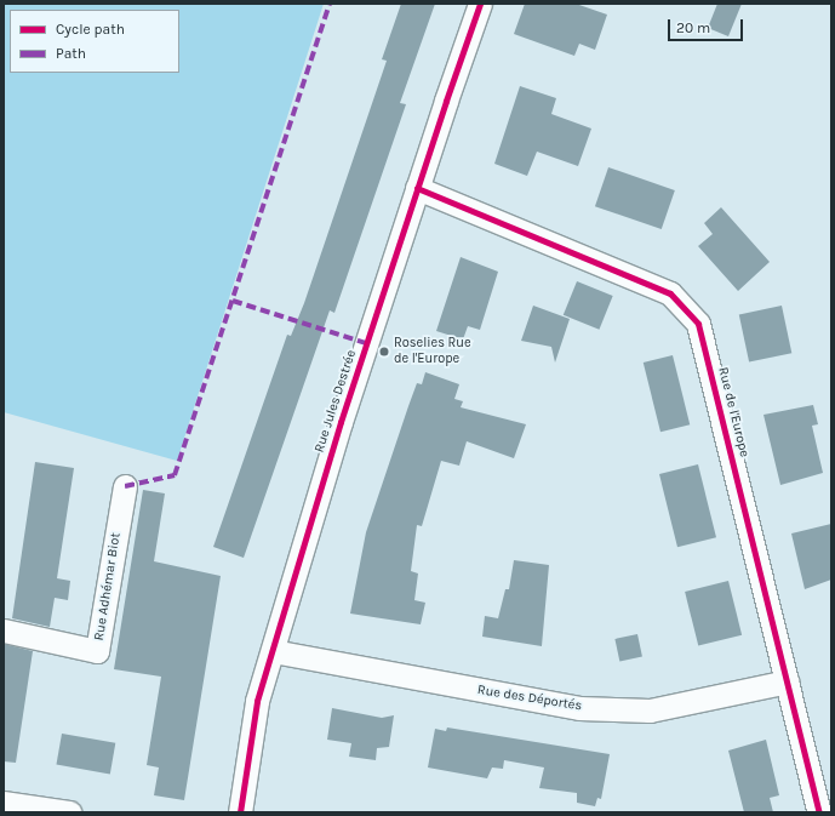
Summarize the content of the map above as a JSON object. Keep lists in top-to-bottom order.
{
  "streets": {
    "street": [
      "Rue Jules Destrée",
      "Rue de l'Europe",
      "Rue Adhémar Biot",
      "Rue des Déportés"
    ]
  },
  "crossings": [
    ["Rue Jules Destrée", "Rue de l'Europe"],
    ["Rue Jules Destrée", "Rue des Déportés"],
    ["Rue de l'Europe", "Rue des Déportés"]
  ],
  "places": ["Roselies Rue de l'Europe"],
  "legend": ["Cycle path", "Path"],
  "scale_bar": "20 m"
}
